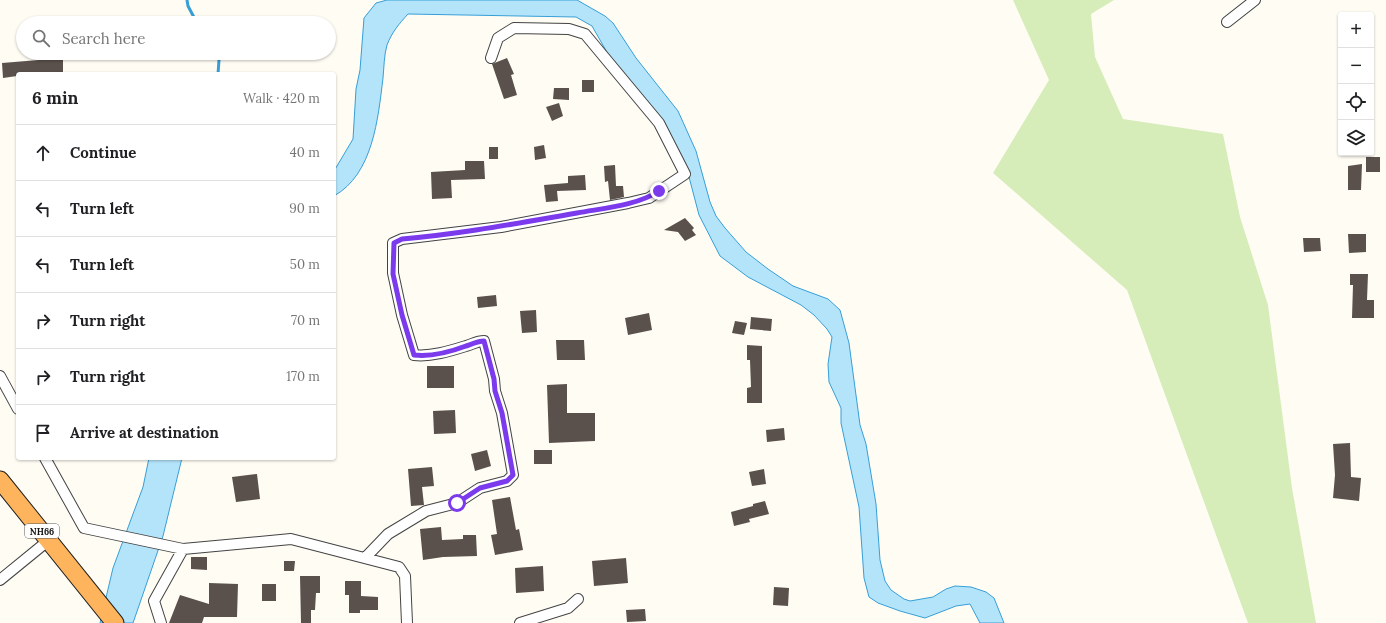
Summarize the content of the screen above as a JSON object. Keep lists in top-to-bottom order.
{
  "streets": {
    "highway": ["NH66"]
  },
  "page": {
    "map_buttons": ["+", "−"],
    "search": "Search here",
    "heading": ["6 min", "Walk · 420 m"],
    "list": [
      ["Continue", "40 m"],
      ["Turn left", "90 m"],
      ["Turn left", "50 m"],
      ["Turn right", "70 m"],
      ["Turn right", "170 m"],
      "Arrive at destination"
    ]
  }
}
